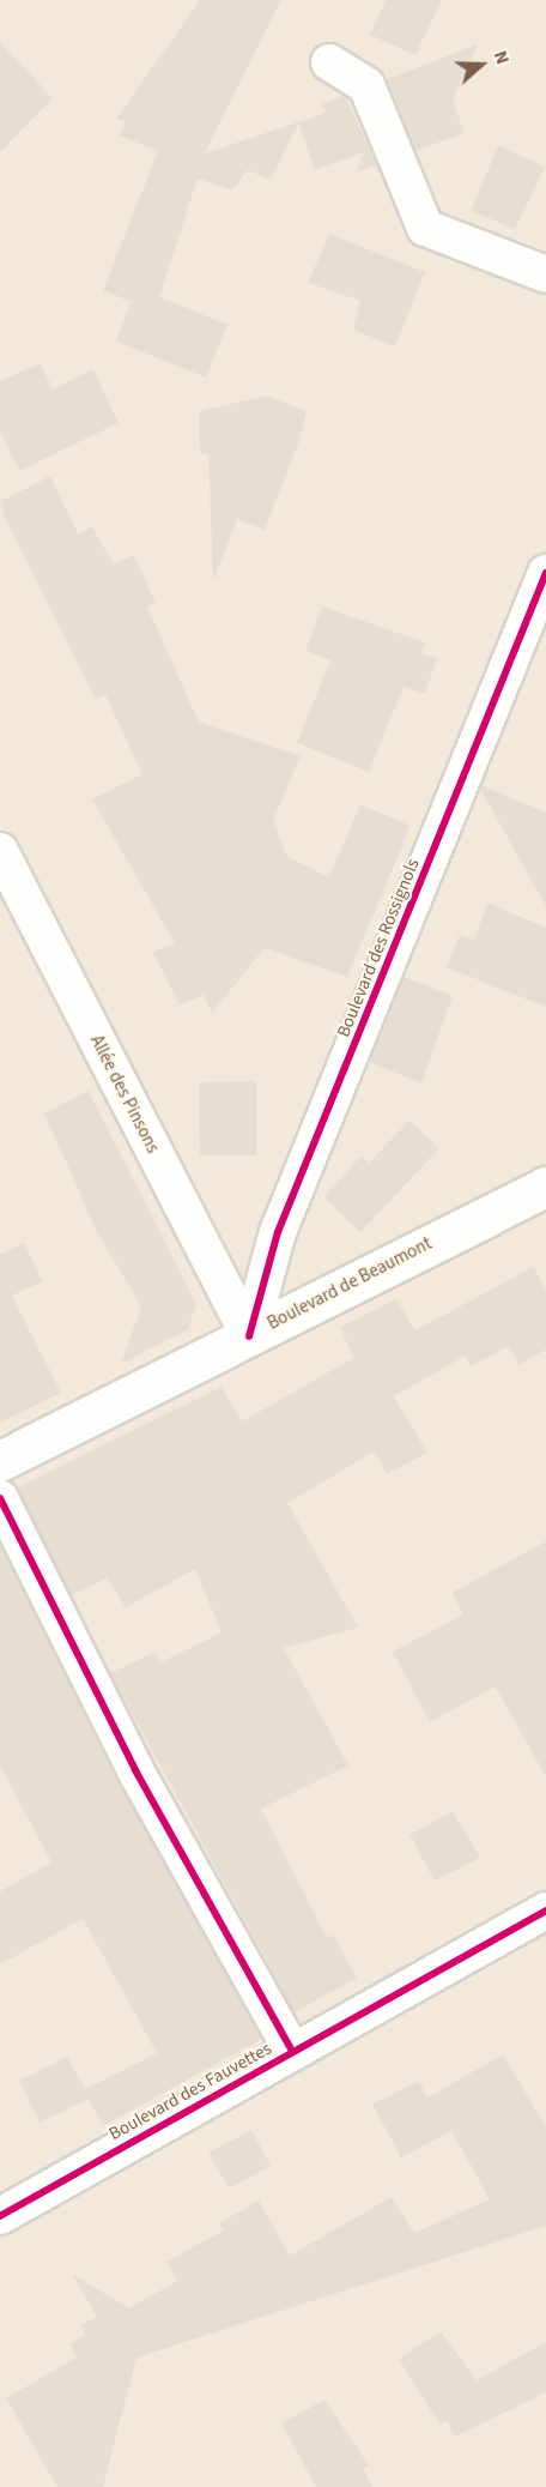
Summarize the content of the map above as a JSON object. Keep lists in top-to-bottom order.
{
  "streets": {
    "street": [
      "Boulevard des Rossignols",
      "Allée des Pinsons",
      "Boulevard de Beaumont",
      "Boulevard des Fauvettes"
    ]
  },
  "crossings": [
    ["Boulevard des Rossignols", "Allée des Pinsons"],
    ["Boulevard des Rossignols", "Boulevard de Beaumont"],
    ["Allée des Pinsons", "Boulevard de Beaumont"]
  ],
  "north": "right"
}
